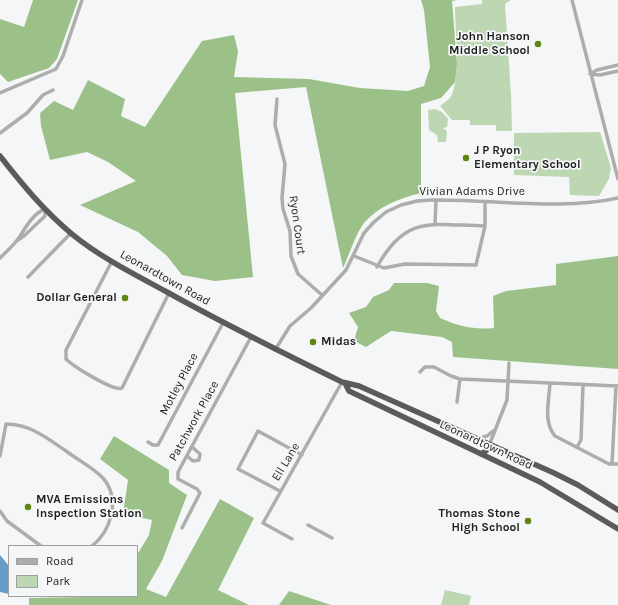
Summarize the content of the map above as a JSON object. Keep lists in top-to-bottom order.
{
  "streets": {
    "highway": ["Leonardtown Road"],
    "street": [
      "Vivian Adams Drive",
      "Ryon Court",
      "Motley Place",
      "Patchwork Place",
      "Ell Lane"
    ]
  },
  "crossings": [
    ["Vivian Adams Drive", "Ryon Court"],
    ["Vivian Adams Drive", "Leonardtown Road"],
    ["Leonardtown Road", "Motley Place"],
    ["Leonardtown Road", "Patchwork Place"],
    ["Leonardtown Road", "Ell Lane"]
  ],
  "places": [
    "John Hanson Middle School",
    "J P Ryon Elementary School",
    "Dollar General",
    "Midas",
    "MVA Emissions Inspection Station",
    "Thomas Stone High School"
  ],
  "legend": ["Road", "Park"]
}
